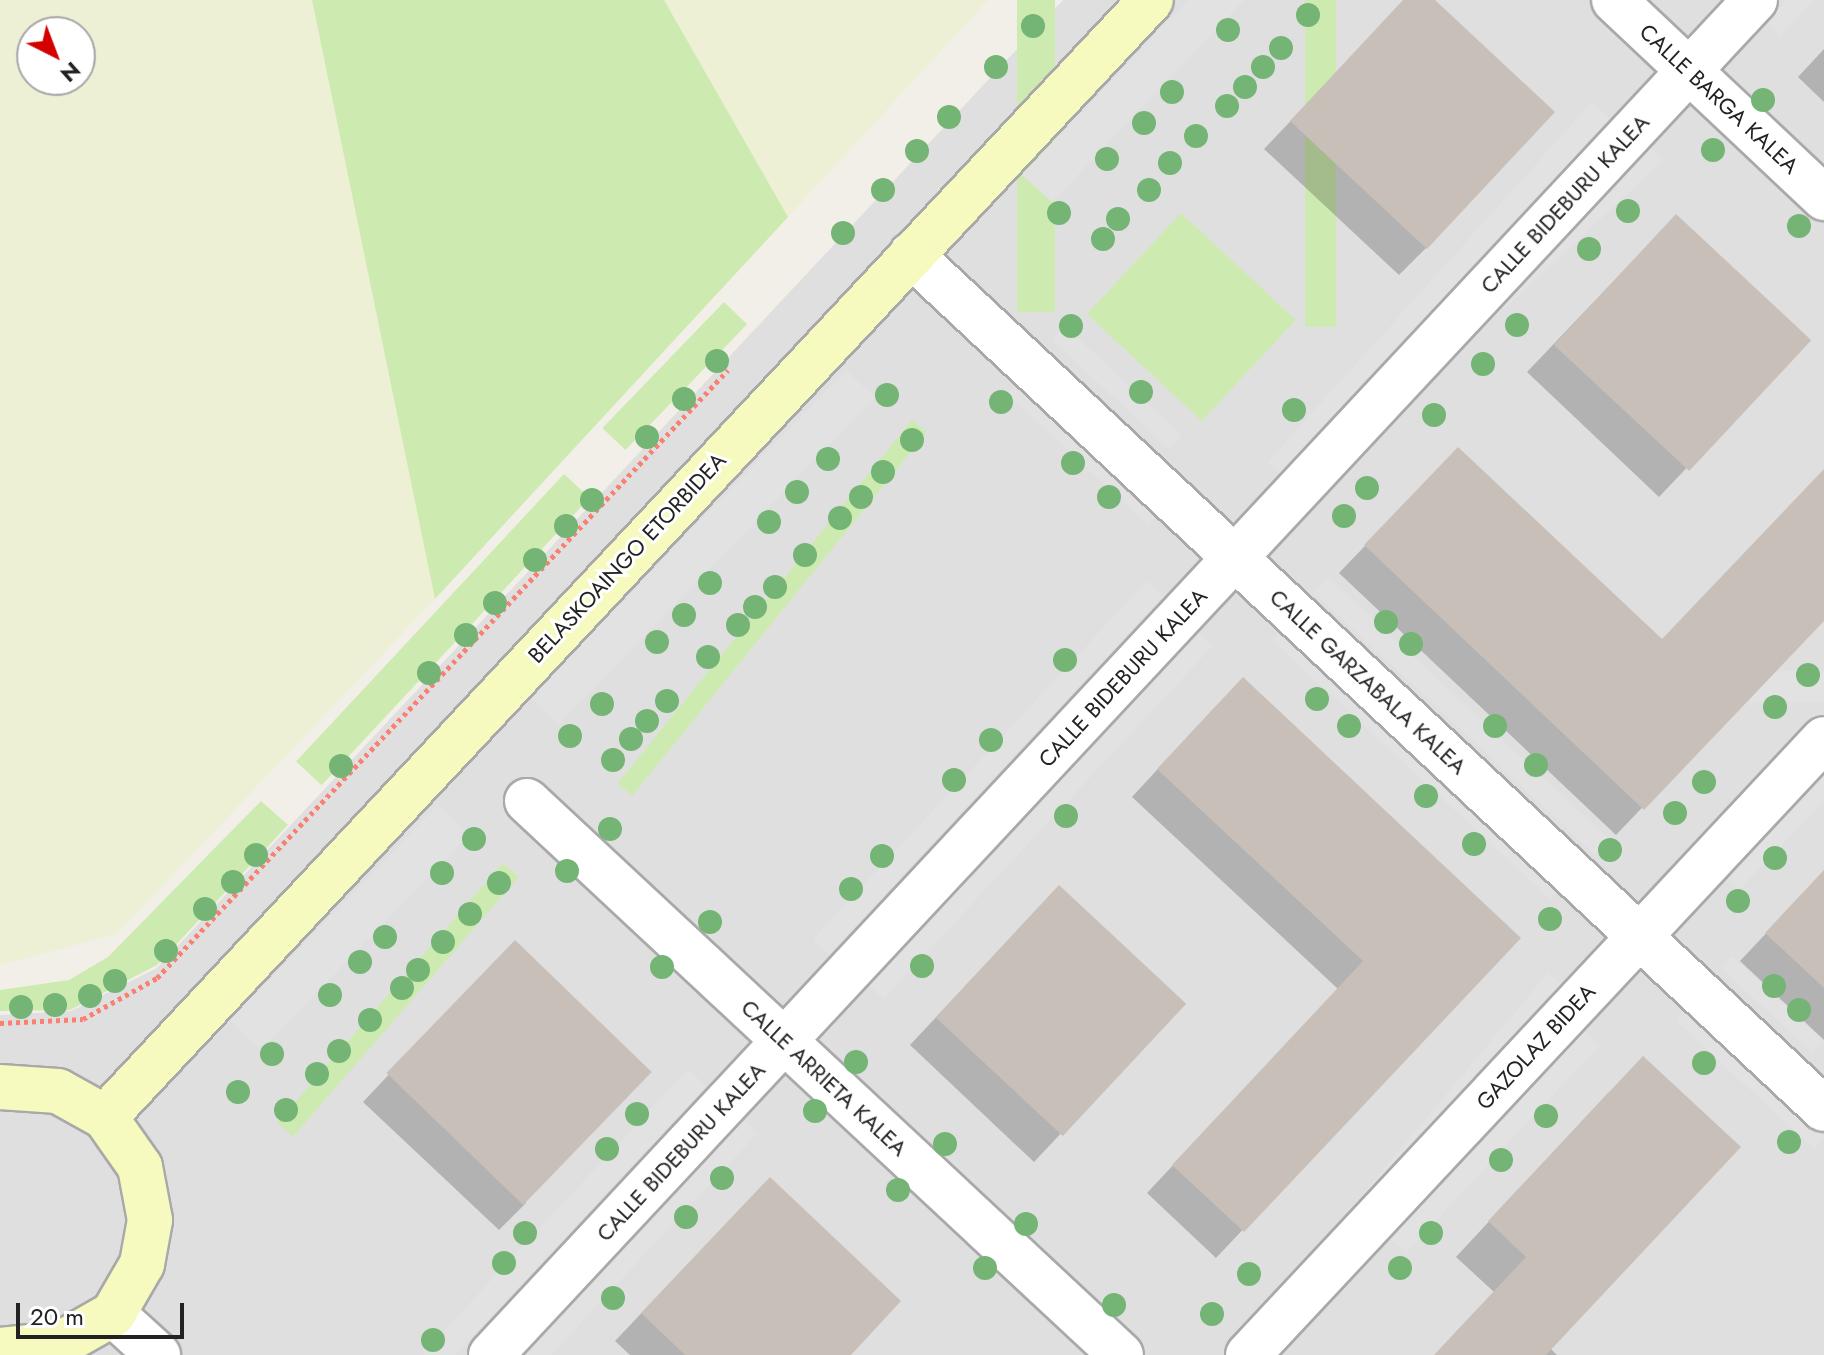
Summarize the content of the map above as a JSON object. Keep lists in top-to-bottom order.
{
  "streets": {
    "street": [
      "CALLE BARGA KALEA",
      "CALLE BIDEBURU KALEA",
      "BELASKOAINGO ETORBIDEA",
      "CALLE GARZABALA KALEA",
      "GAZOLAZ BIDEA",
      "CALLE ARRIETA KALEA"
    ]
  },
  "crossings": [
    ["CALLE BARGA KALEA", "CALLE BIDEBURU KALEA"],
    ["CALLE BIDEBURU KALEA", "CALLE GARZABALA KALEA"],
    ["CALLE BIDEBURU KALEA", "CALLE ARRIETA KALEA"],
    ["BELASKOAINGO ETORBIDEA", "CALLE GARZABALA KALEA"],
    ["CALLE GARZABALA KALEA", "GAZOLAZ BIDEA"]
  ],
  "scale_bar": "20 m",
  "north": "bottom right"
}
